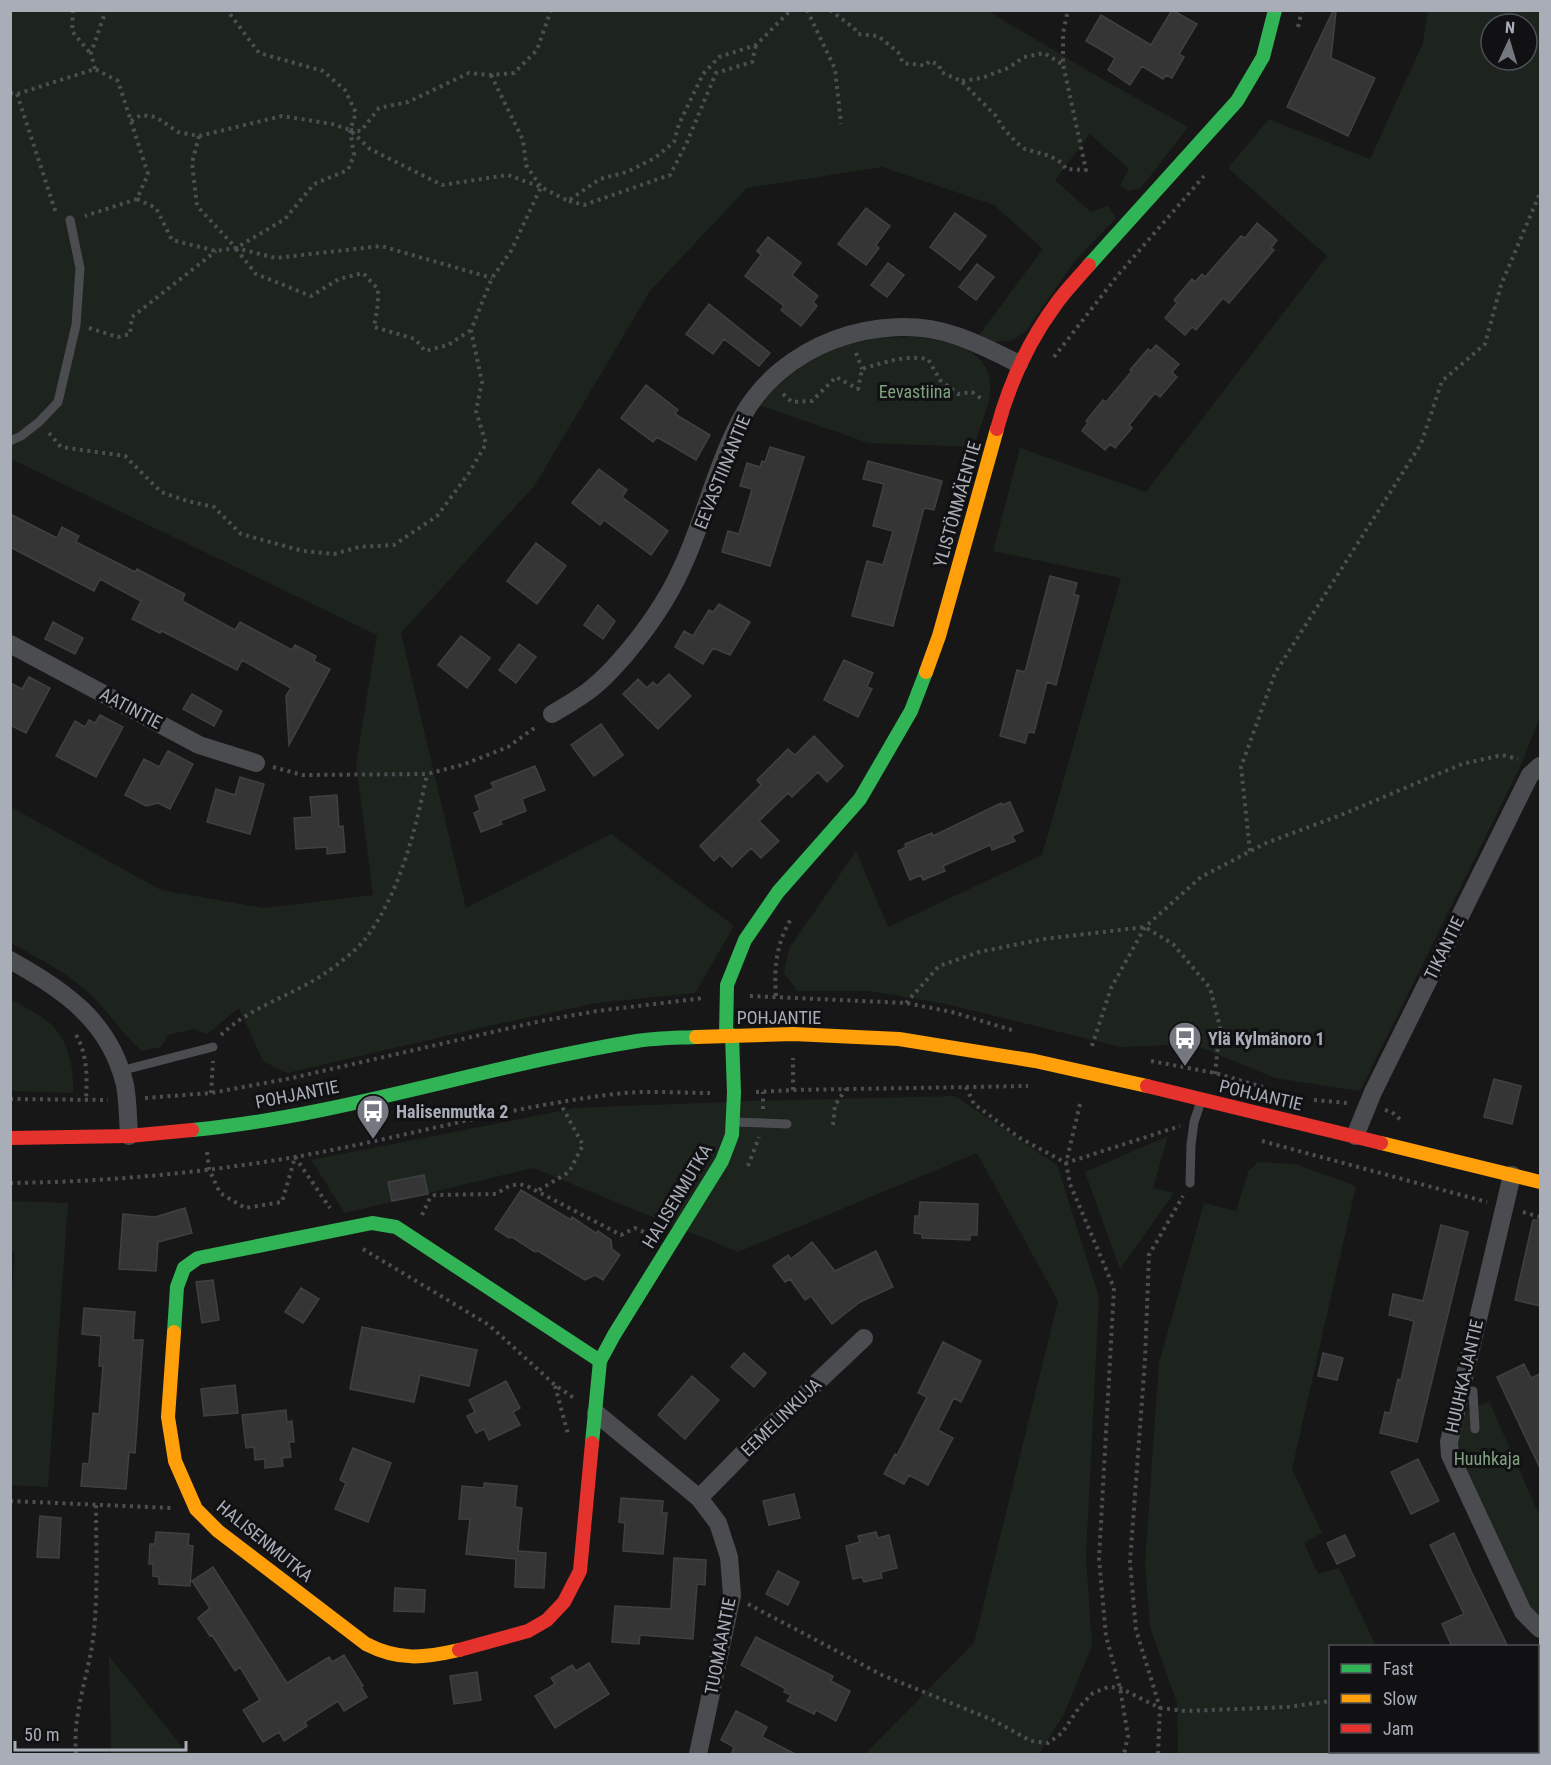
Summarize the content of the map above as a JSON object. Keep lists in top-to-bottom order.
{
  "streets": {
    "street": [
      "EEVASTIINANTIE",
      "YLISTÖNMÄENTIE",
      "AATINTIE",
      "TIKANTIE",
      "POHJANTIE",
      "HALISENMUTKA",
      "HUUHKAJANTIE",
      "EEMELINKUJA",
      "TUOMAANTIE"
    ]
  },
  "crossings": [
    ["EEVASTIINANTIE", "YLISTÖNMÄENTIE"],
    ["YLISTÖNMÄENTIE", "POHJANTIE"],
    ["YLISTÖNMÄENTIE", "HALISENMUTKA"],
    ["TIKANTIE", "POHJANTIE"],
    ["POHJANTIE", "HALISENMUTKA"],
    ["POHJANTIE", "HUUHKAJANTIE"],
    ["HALISENMUTKA", "TUOMAANTIE"],
    ["EEMELINKUJA", "TUOMAANTIE"]
  ],
  "parks": ["Eevastiina", "Huuhkaja"],
  "places": {
    "bus stop": ["Ylä Kylmänoro 1", "Halisenmutka 2"]
  },
  "legend": ["Fast", "Slow", "Jam"],
  "scale_bar": "50 m",
  "north": "top"
}
